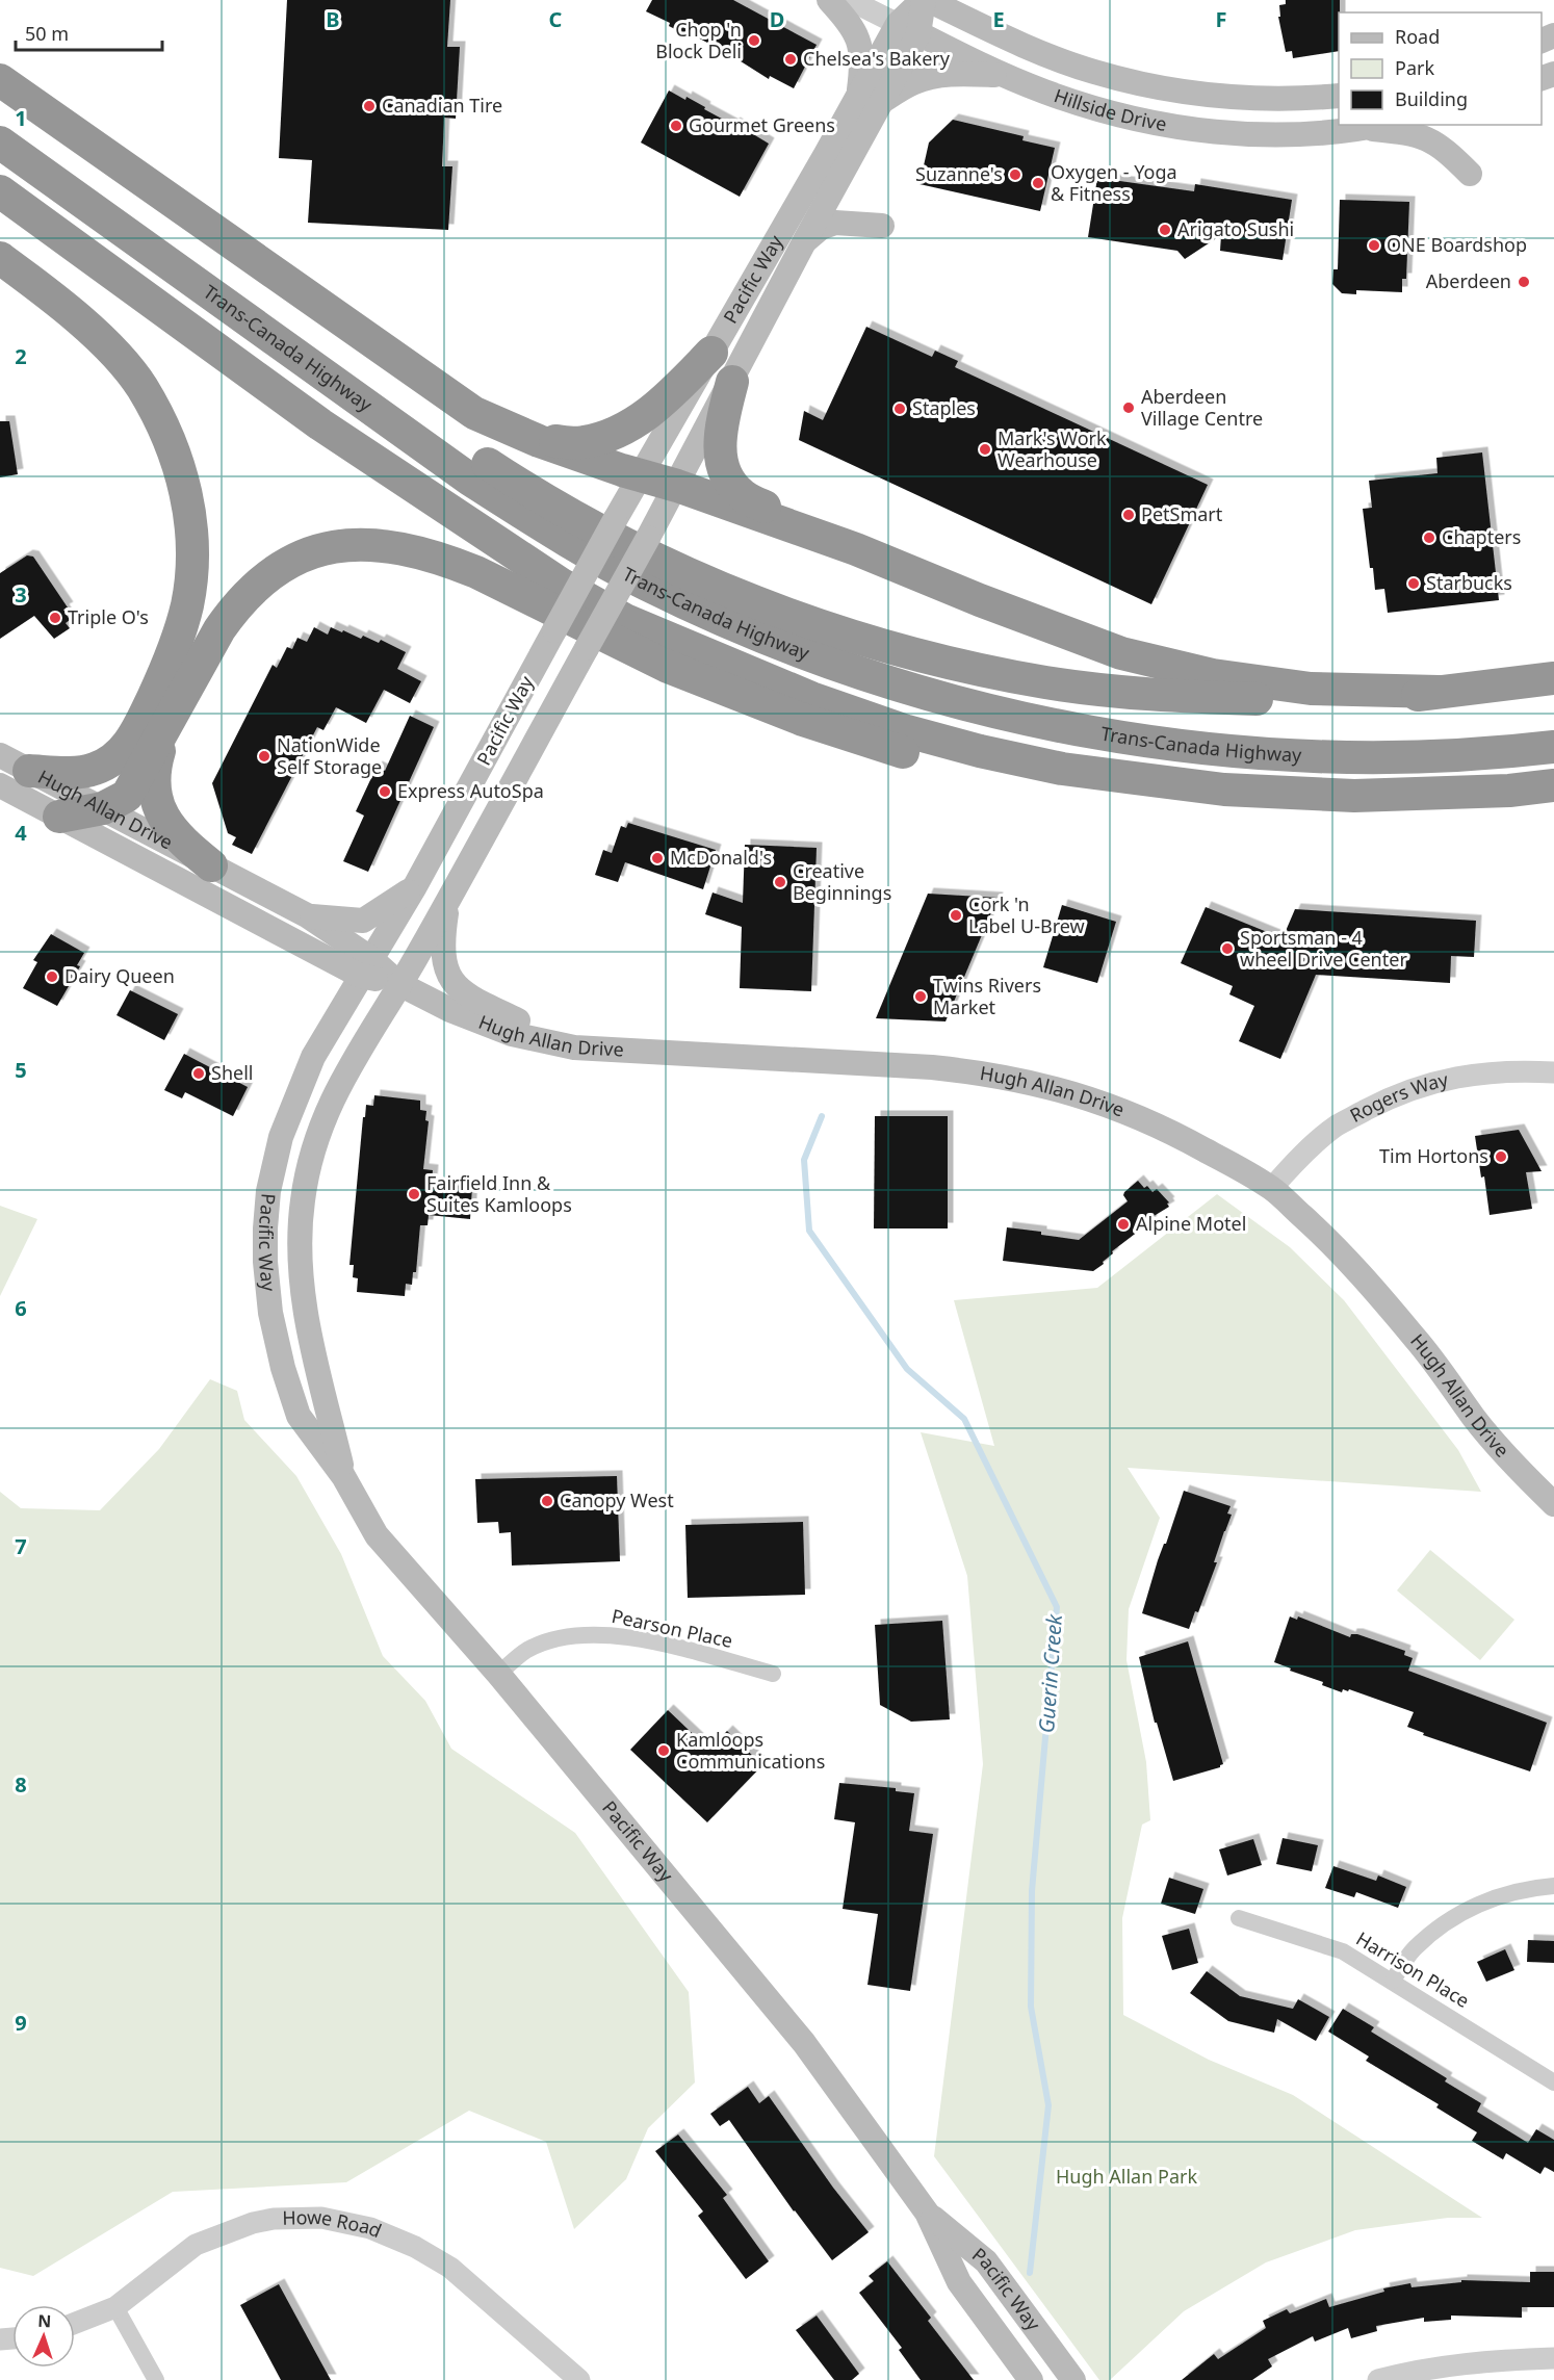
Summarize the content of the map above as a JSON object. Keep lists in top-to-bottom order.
{
  "streets": {
    "highway": ["Trans-Canada Highway"],
    "main road": ["Hillside Drive", "Pacific Way", "Hugh Allan Drive"],
    "street": [
      "Rogers Way",
      "Pearson Place",
      "Harrison Place",
      "Howe Road"
    ]
  },
  "crossings": [
    ["Hillside Drive", "Pacific Way"],
    ["Pacific Way", "Hugh Allan Drive"],
    ["Pacific Way", "Pearson Place"],
    ["Hugh Allan Drive", "Rogers Way"]
  ],
  "water": ["Guerin Creek"],
  "parks": ["Hugh Allan Park"],
  "places": [
    "Chop 'n Block Deli",
    "Chelsea's Bakery",
    "Canadian Tire",
    "Gourmet Greens",
    "Suzanne's",
    "Oxygen - Yoga & Fitness",
    "Arigato Sushi",
    "ONE Boardshop",
    "Aberdeen",
    "Aberdeen Village Centre",
    "Staples",
    "Mark's Work Wearhouse",
    "PetSmart",
    "Chapters",
    "Starbucks",
    "Triple O's",
    "NationWide Self Storage",
    "Express AutoSpa",
    "McDonald's",
    "Creative Beginnings",
    "Cork 'n Label U-Brew",
    "Sportsman - 4 wheel Drive Center",
    "Dairy Queen",
    "Twins Rivers Market",
    "Shell",
    "Tim Hortons",
    "Fairfield Inn & Suites Kamloops",
    "Alpine Motel",
    "Canopy West",
    "Kamloops Communications"
  ],
  "legend": ["Road", "Park", "Building"],
  "scale_bar": "50 m",
  "north": "top",
  "grid": {
    "columns": [
      "B",
      "C",
      "D",
      "E",
      "F"
    ],
    "rows": [
      "1",
      "2",
      "3",
      "4",
      "5",
      "6",
      "7",
      "8",
      "9"
    ]
  }
}
